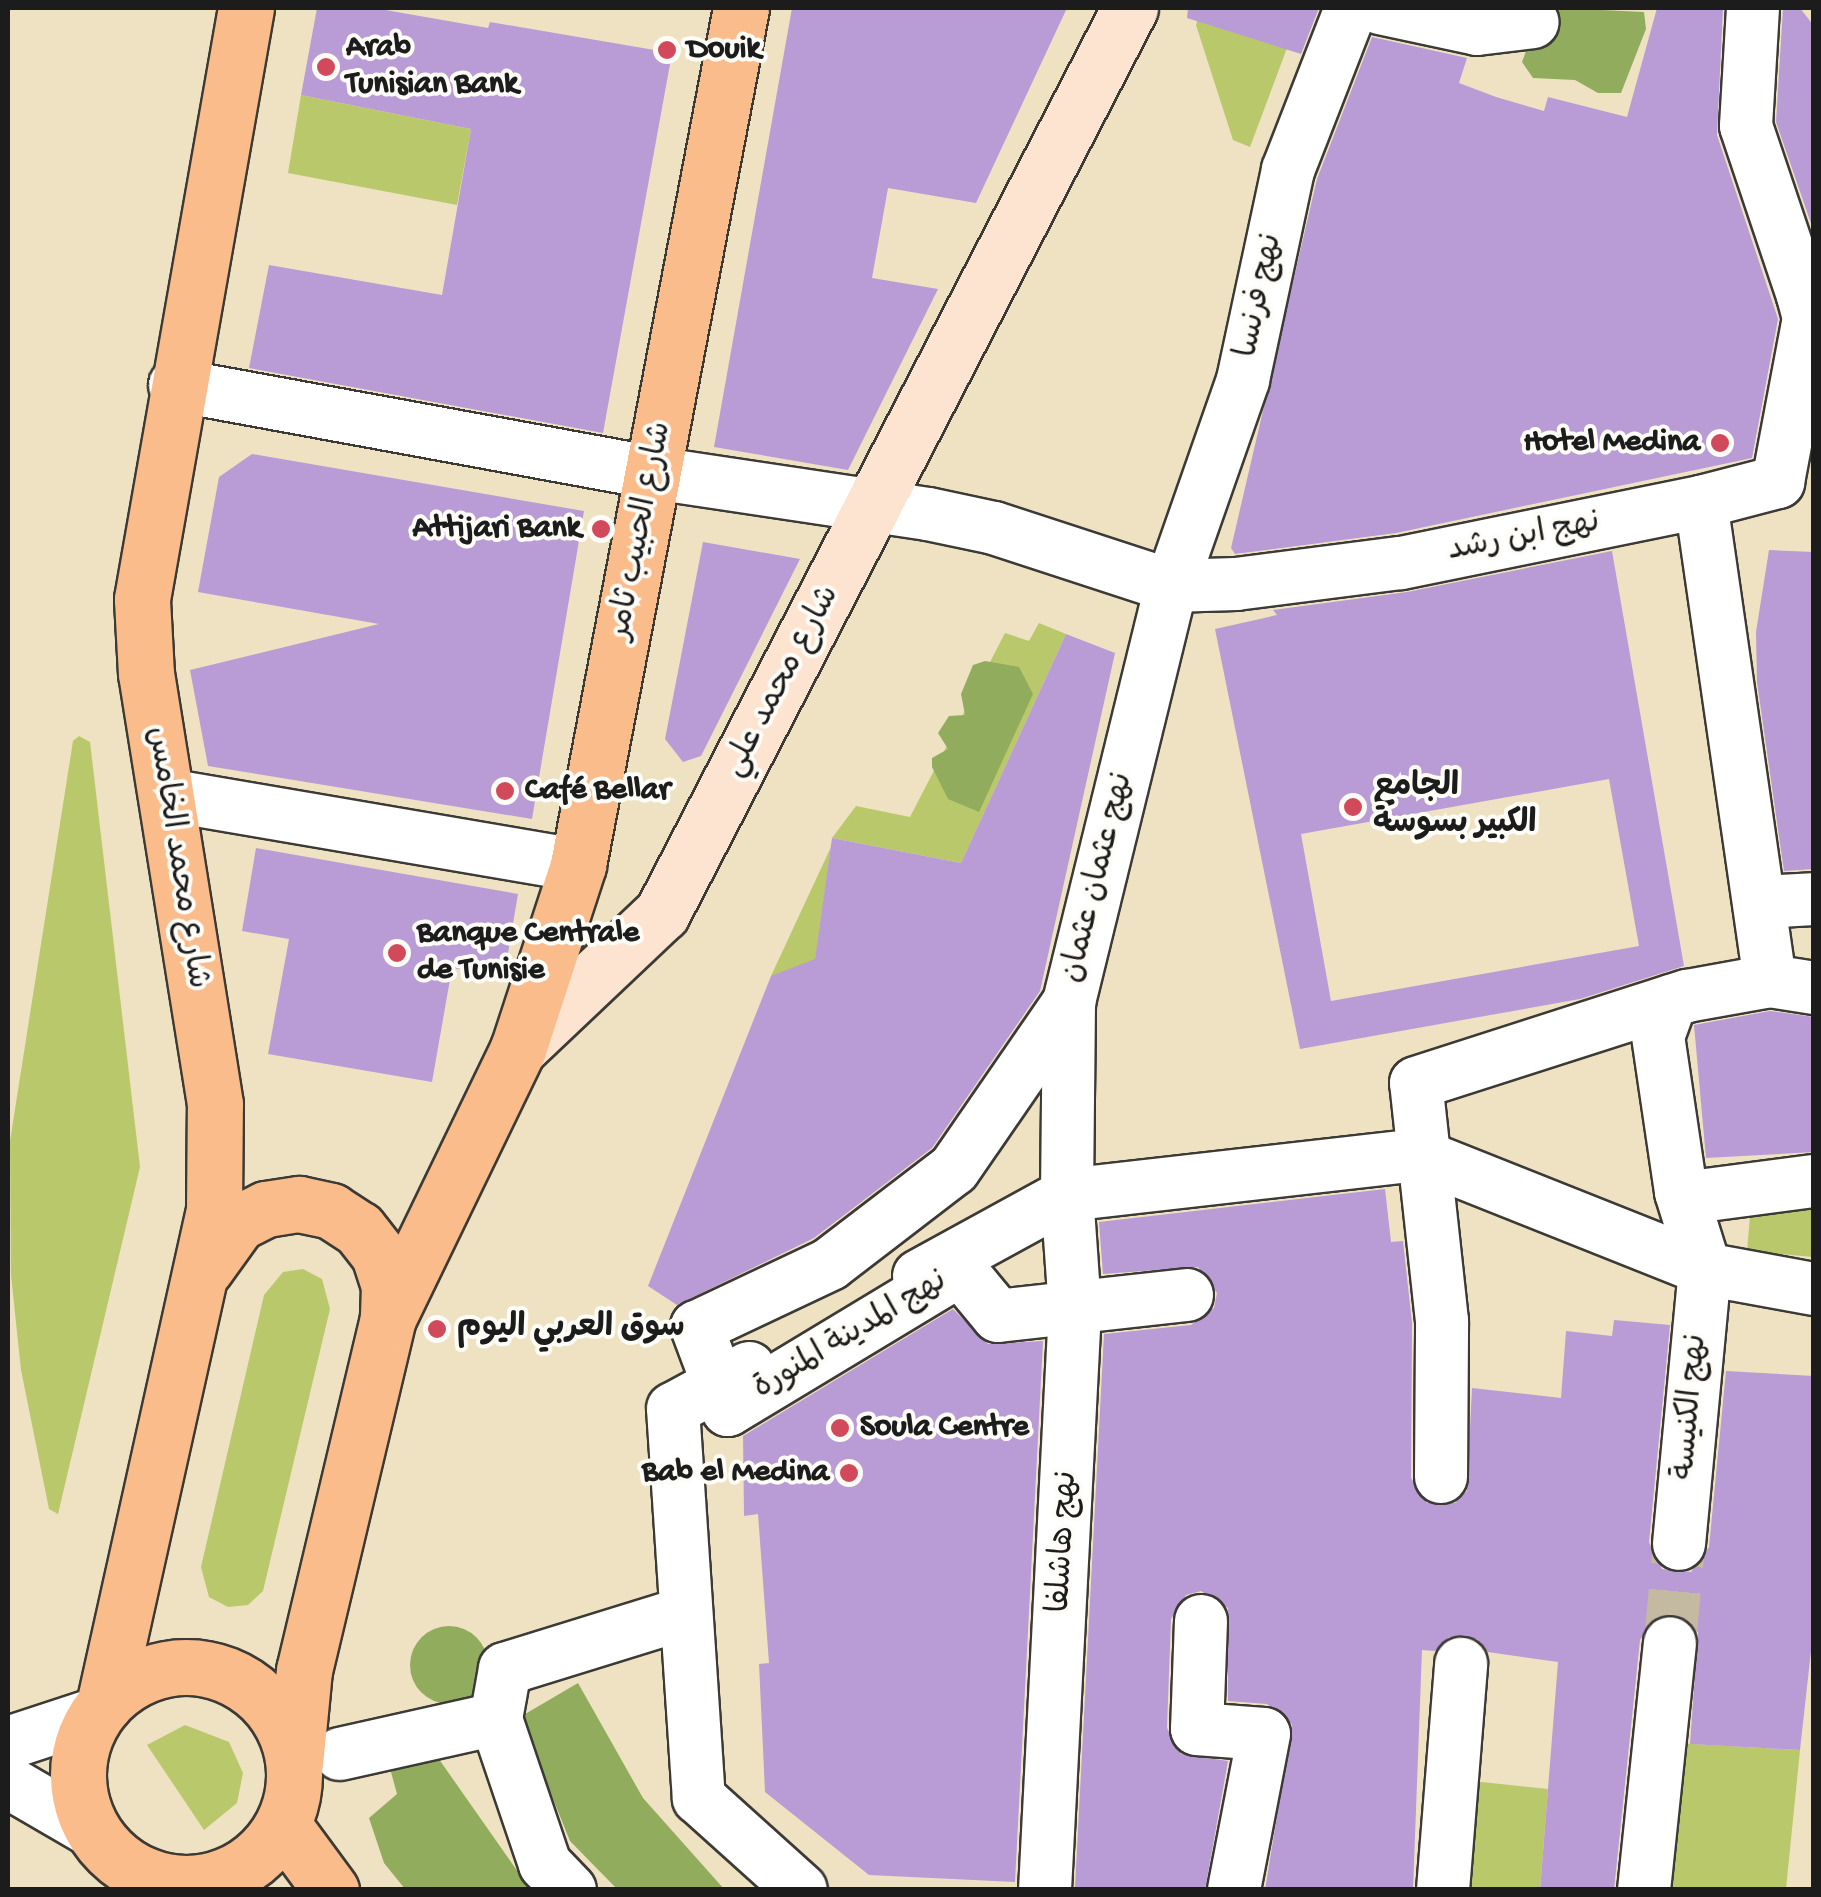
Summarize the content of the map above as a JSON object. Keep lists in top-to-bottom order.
{
  "streets": {
    "main road": ["شارع الحبيب ثامر", "شارع محمد علي", "شارع محمد الخامس"],
    "street": [
      "نهج فرنسا",
      "نهج ابن رشد",
      "نهج عثمان عثمان",
      "نهج المدينة المنورة",
      "نهج الكنيسة",
      "نهج هاشلفا"
    ]
  },
  "crossings": [
    ["نهج فرنسا", "نهج ابن رشد"],
    ["نهج فرنسا", "نهج عثمان عثمان"],
    ["شارع الحبيب ثامر", "نهج ابن رشد"],
    ["شارع الحبيب ثامر", "شارع محمد علي"],
    ["نهج ابن رشد", "شارع محمد علي"],
    ["نهج ابن رشد", "شارع محمد الخامس"],
    ["نهج ابن رشد", "نهج عثمان عثمان"],
    ["نهج عثمان عثمان", "نهج المدينة المنورة"],
    ["نهج عثمان عثمان", "نهج هاشلفا"],
    ["نهج المدينة المنورة", "نهج هاشلفا"]
  ],
  "places": [
    "Douik",
    "Arab Tunisian Bank",
    "Hotel Medina",
    "Attijari Bank",
    "Café Bellar",
    "الجامع الكبير بسوسة",
    "Banque Centrale de Tunisie",
    "سوق العربي اليوم",
    "Soula Centre",
    "Bab el Medina"
  ]
}
